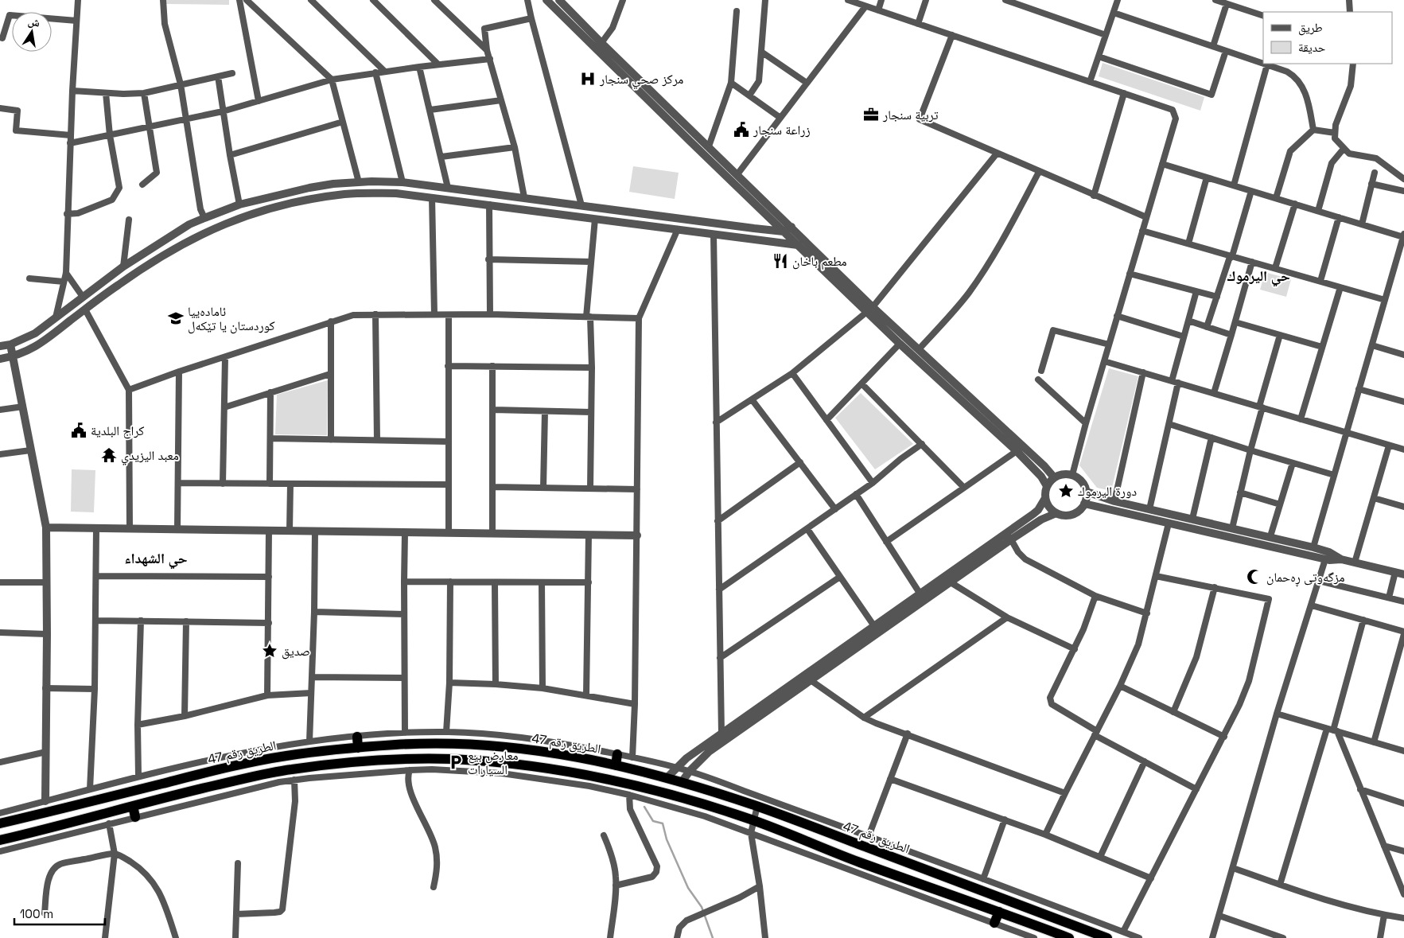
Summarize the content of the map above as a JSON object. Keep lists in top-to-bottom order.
{
  "streets": {
    "highway": ["الطريق رقم 47"]
  },
  "districts": ["حي اليرموك", "حي الشهداء"],
  "places": {
    "hospital": ["مركز صحي سنجار"],
    "office": ["تربية سنجار"],
    "public building": ["زراعة سنجار", "كراج البلدية"],
    "restaurant": ["مطعم باخان"],
    "school or university": ["ئامادەییا کوردستان یا تێکەل"],
    "temple": ["معبد اليزيدي"],
    "place": ["دورة اليرموك", "صديق"],
    "mosque": ["مزگه‌وتی ڕه‌حمان"],
    "parking": ["معارض بيع السيارات"]
  },
  "legend": ["طريق", "حديقة"],
  "scale_bar": "100 m",
  "north": "top"
}
